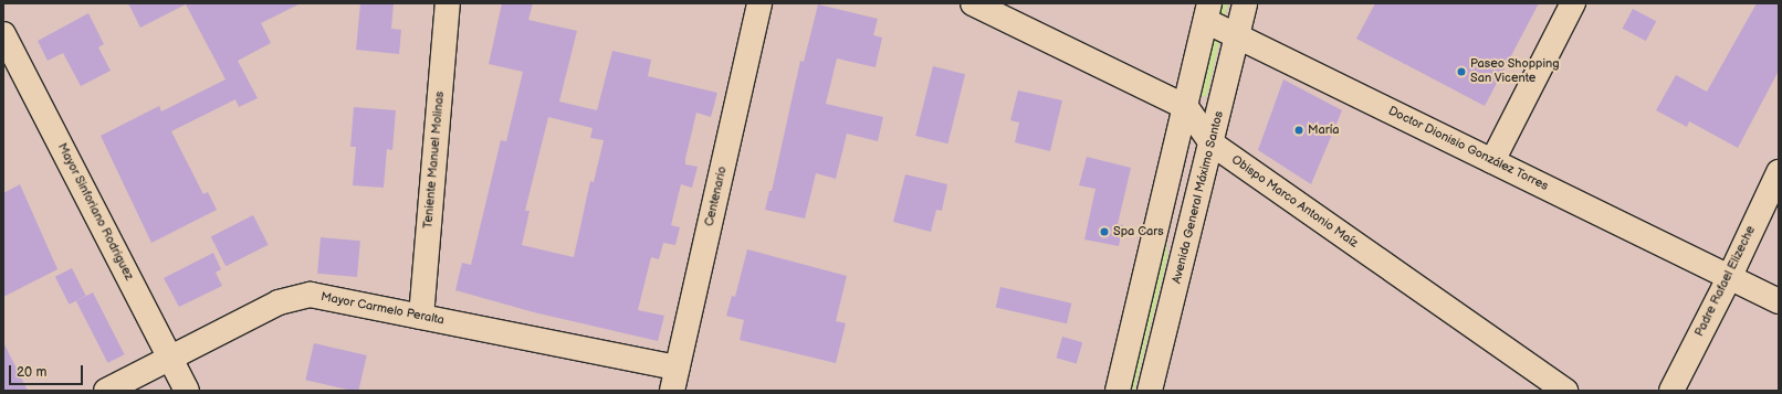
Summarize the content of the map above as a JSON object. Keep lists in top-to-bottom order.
{
  "streets": {
    "street": [
      "Doctor Dionisio González Torres",
      "Teniente Manuel Molinas",
      "Centenario",
      "Avenida General Máximo Santos",
      "Obispo Marco Antonio Maíz",
      "Mayor Sinforiano Rodriguez",
      "Padre Rafael Elizeche",
      "Mayor Carmelo Peralta"
    ]
  },
  "crossings": [
    ["Doctor Dionisio González Torres", "Avenida General Máximo Santos"],
    ["Doctor Dionisio González Torres", "Padre Rafael Elizeche"],
    ["Teniente Manuel Molinas", "Mayor Carmelo Peralta"],
    ["Centenario", "Mayor Carmelo Peralta"],
    ["Avenida General Máximo Santos", "Obispo Marco Antonio Maíz"],
    ["Mayor Sinforiano Rodriguez", "Mayor Carmelo Peralta"]
  ],
  "places": ["Paseo Shopping San Vicente", "María", "Spa Cars"],
  "scale_bar": "20 m"
}
